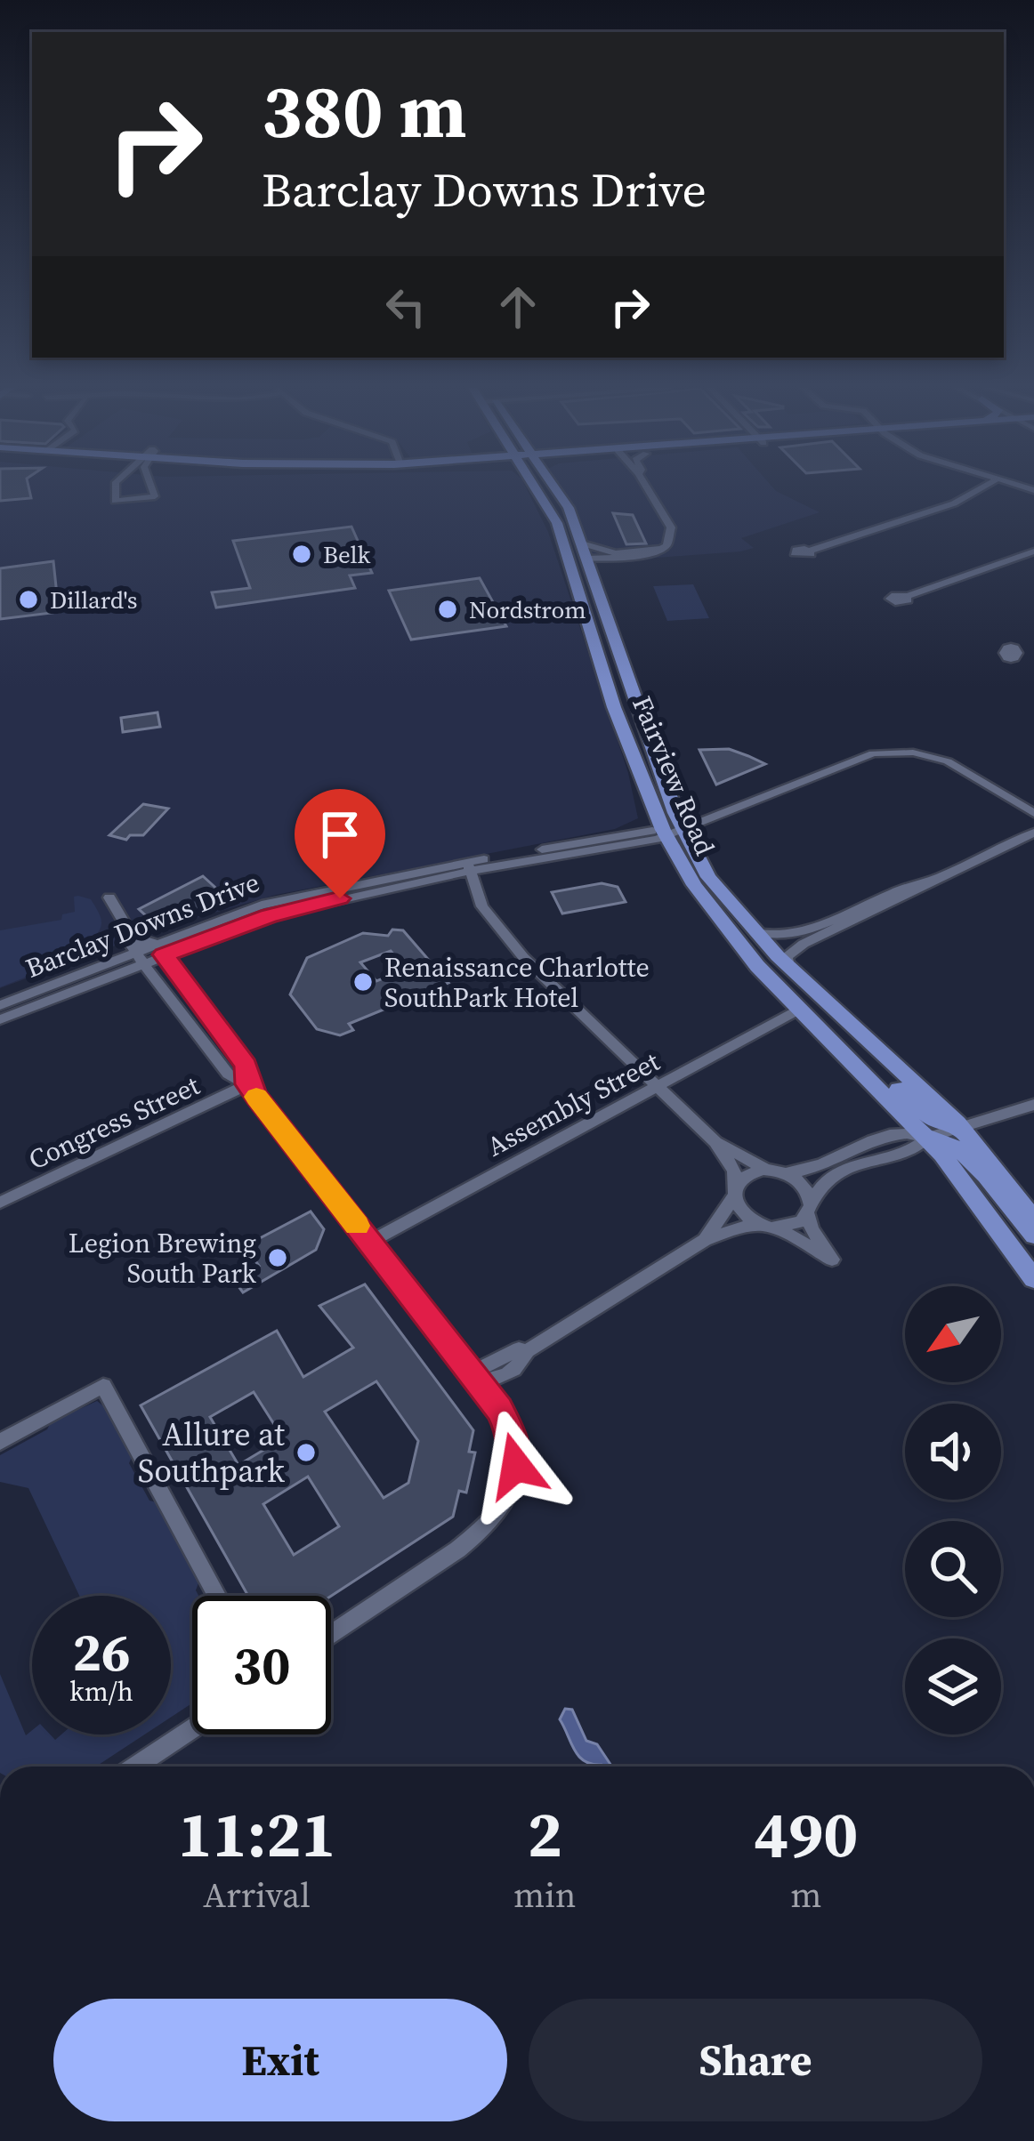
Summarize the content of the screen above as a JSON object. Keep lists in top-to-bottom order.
{
  "streets": {
    "main road": ["Fairview Road"],
    "street": ["Barclay Downs Drive", "Assembly Street", "Congress Street"]
  },
  "crossings": [
    ["Fairview Road", "Barclay Downs Drive"],
    ["Fairview Road", "Assembly Street"]
  ],
  "places": [
    "Belk",
    "Dillard's",
    "Nordstrom",
    "Renaissance Charlotte SouthPark Hotel",
    "Legion Brewing South Park",
    "Allure at Southpark"
  ],
  "north": "bottom left",
  "page": {
    "turn": ["380 m", "Barclay Downs Drive"],
    "speed": "26 km/h",
    "limit": "30",
    "eta": [
      "11:21",
      "Arrival",
      "2",
      "min",
      "490",
      "m"
    ],
    "buttons": ["Exit", "Share"]
  }
}
